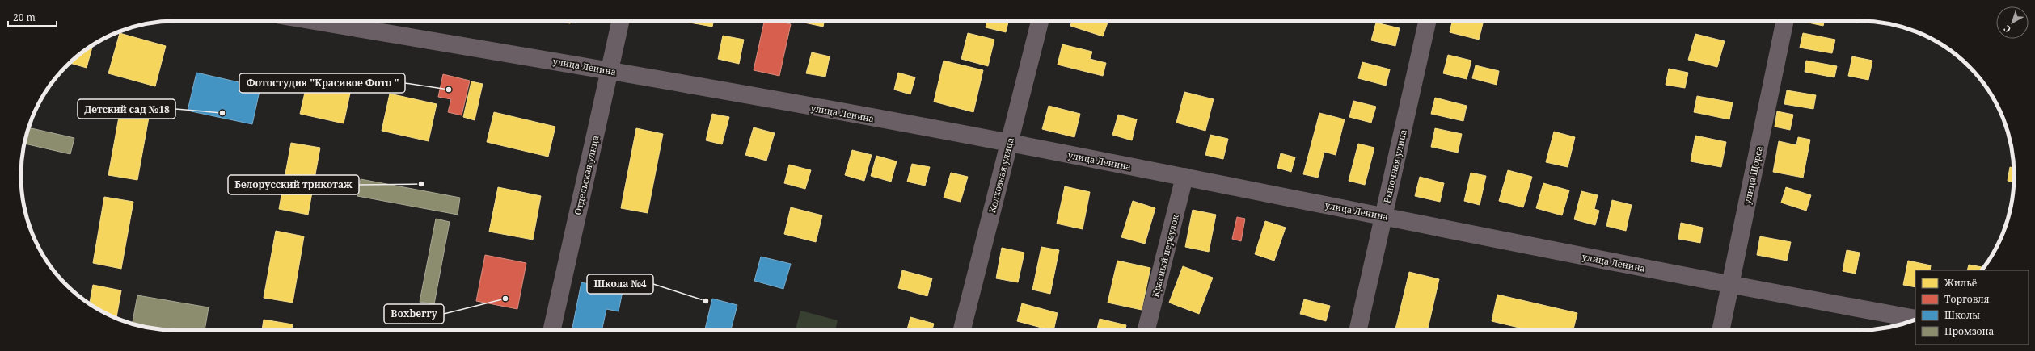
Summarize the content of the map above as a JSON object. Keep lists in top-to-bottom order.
{
  "streets": {
    "street": [
      "улица Ленина",
      "Рыночная улица",
      "Отдельская улица",
      "Колхозная улица",
      "улица Щорса",
      "Красный переулок"
    ]
  },
  "crossings": [
    ["улица Ленина", "Рыночная улица"],
    ["улица Ленина", "Отдельская улица"],
    ["улица Ленина", "Колхозная улица"],
    ["улица Ленина", "улица Щорса"],
    ["улица Ленина", "Красный переулок"]
  ],
  "places": [
    "Фотостудия \"Красивое Фото \"",
    "Детский сад №18",
    "Белорусский трикотаж",
    "Boxberry",
    "Школа №4"
  ],
  "legend": [
    "Жильё",
    "Торговля",
    "Школы",
    "Промзона"
  ],
  "scale_bar": "20 m",
  "north": "bottom left"
}
